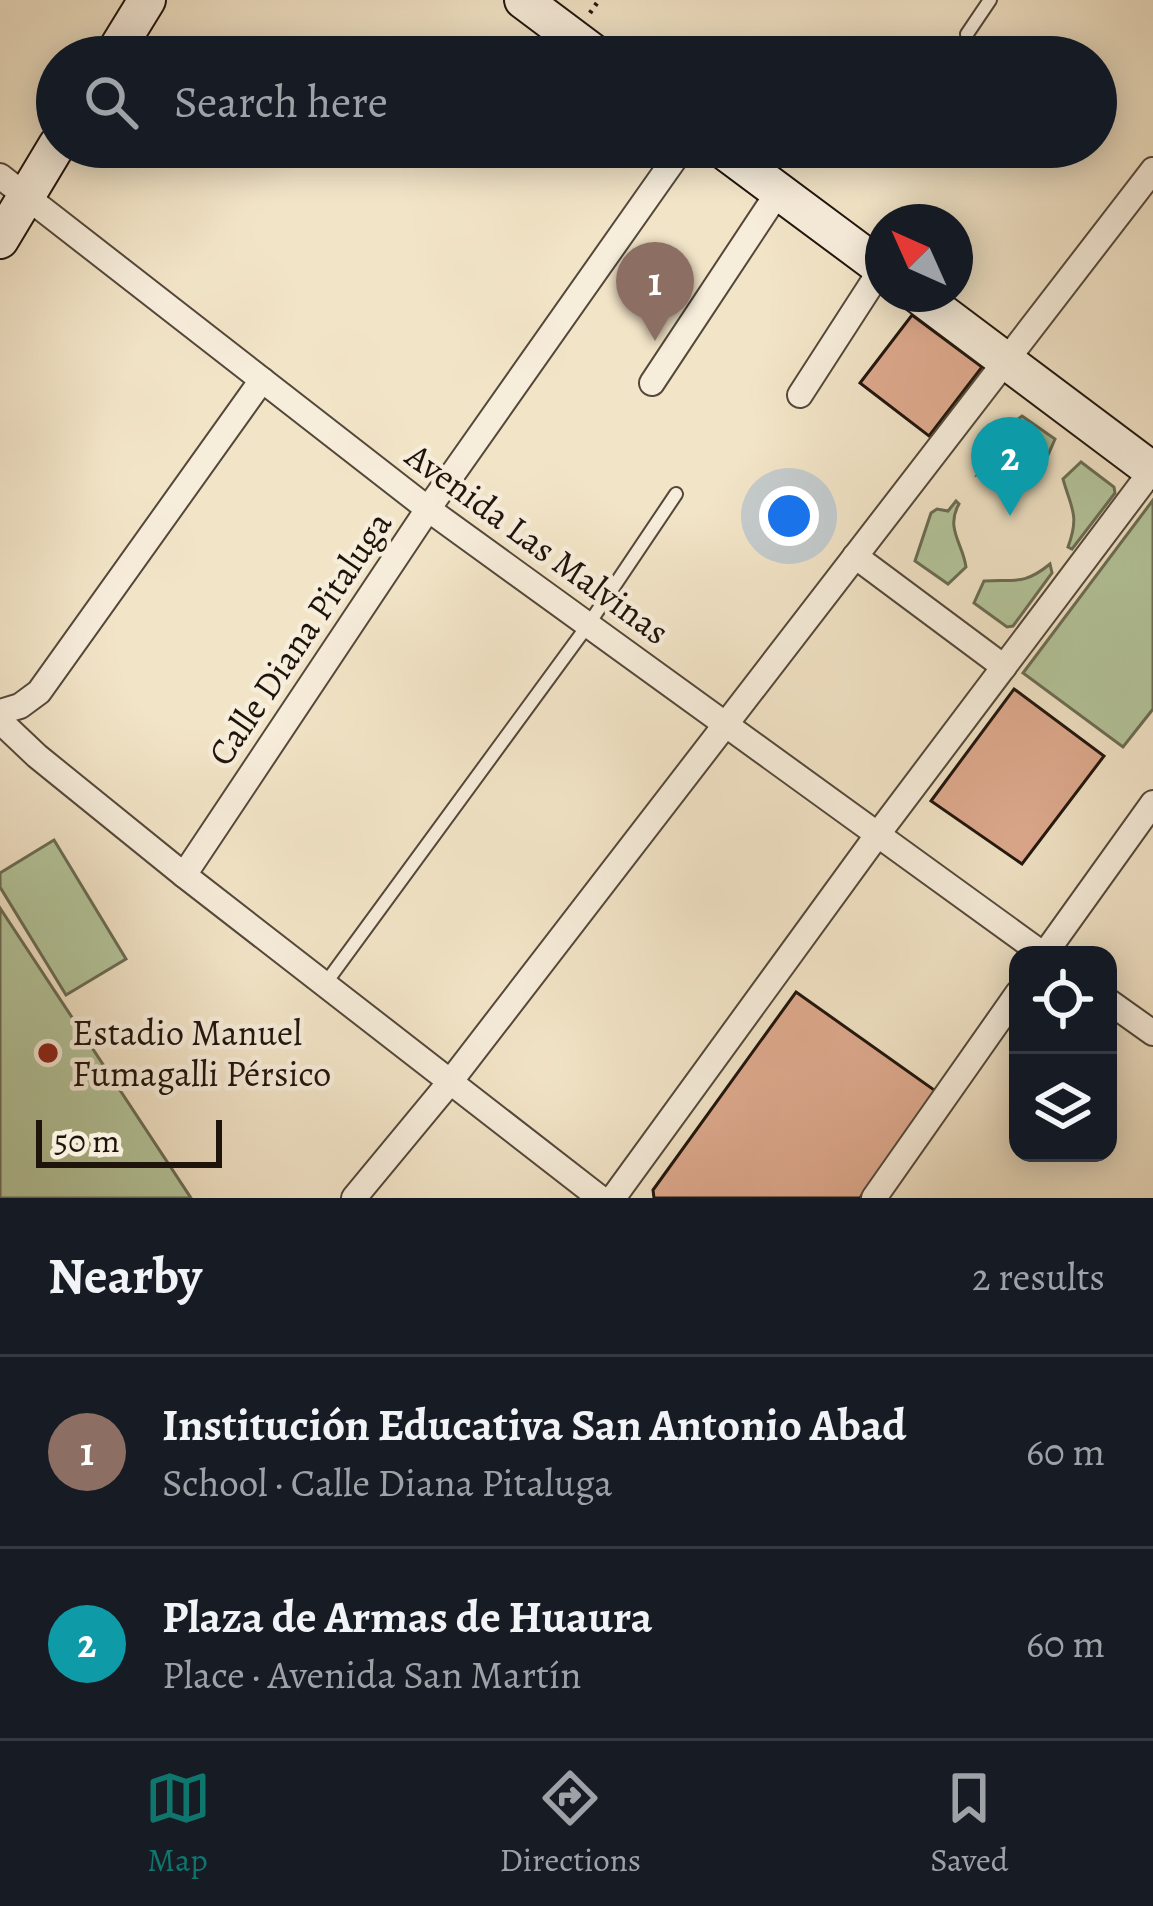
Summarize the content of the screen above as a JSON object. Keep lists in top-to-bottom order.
{
  "streets": {
    "street": ["Avenida Las Malvinas", "Calle Diana Pitaluga"]
  },
  "crossings": [
    ["Avenida Las Malvinas", "Calle Diana Pitaluga"]
  ],
  "places": ["Estadio Manuel Fumagalli Pérsico"],
  "scale_bar": "50 m",
  "north": "top left",
  "page": {
    "search": "Search here",
    "pins": ["1", "2"],
    "scale": "50 m",
    "heading": ["Nearby", "2 results"],
    "list": [
      {
        "mark": "1",
        "name": "Institución Educativa San Antonio Abad",
        "note": "School · Calle Diana Pitaluga",
        "value": "60 m"
      },
      {
        "mark": "2",
        "name": "Plaza de Armas de Huaura",
        "note": "Place · Avenida San Martín",
        "value": "60 m"
      }
    ],
    "nav": ["Map", "Directions", "Saved"]
  }
}
